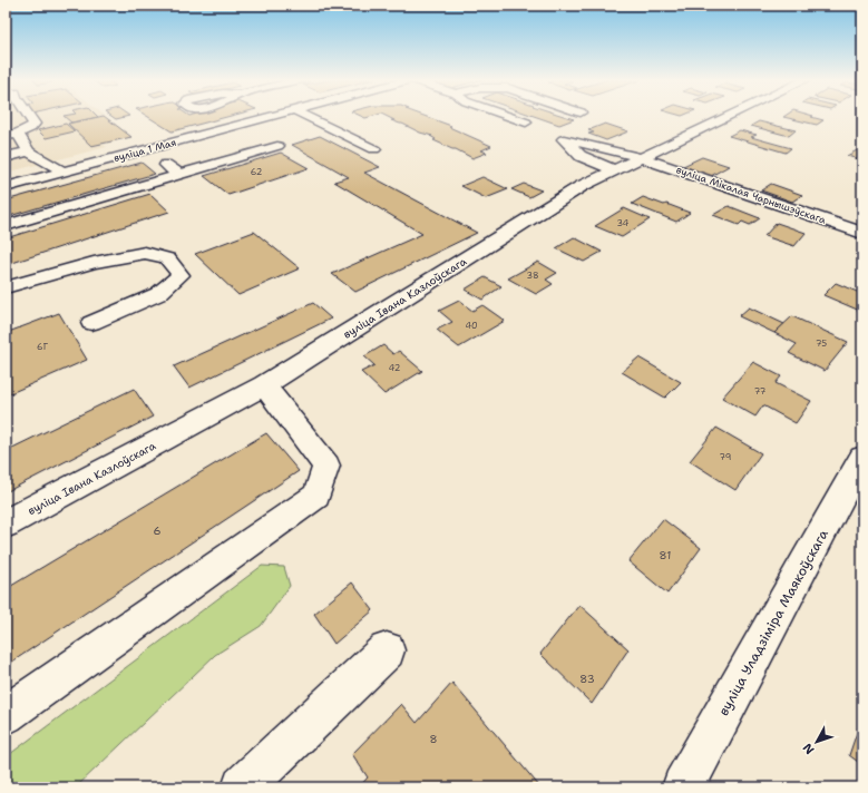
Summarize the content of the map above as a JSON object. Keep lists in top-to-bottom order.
{
  "streets": {
    "street": [
      "вуліца 1 Мая",
      "вуліца Мікалая Чарнышэўскага",
      "вуліца Івана Казлоўскага",
      "вуліца Уладзіміра Маякоўскага"
    ]
  },
  "crossings": [
    ["вуліца Мікалая Чарнышэўскага", "вуліца Івана Казлоўскага"]
  ],
  "house_numbers": [
    "62",
    "34",
    "38",
    "40",
    "75",
    "6Г",
    "42",
    "77",
    "79",
    "6",
    "81",
    "83",
    "8"
  ],
  "north": "bottom left"
}
